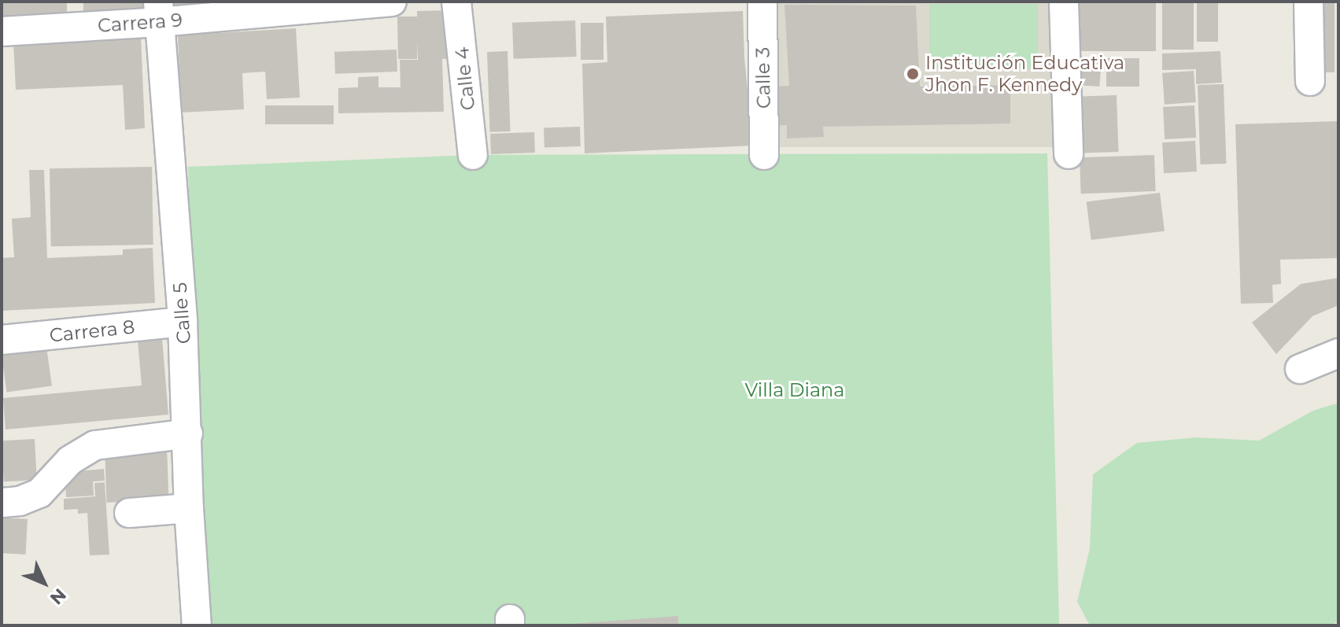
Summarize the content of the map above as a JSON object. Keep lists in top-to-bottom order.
{
  "streets": {
    "street": [
      "Carrera 9",
      "Calle 3",
      "Calle 4",
      "Calle 5",
      "Carrera 8"
    ]
  },
  "crossings": [
    ["Carrera 9", "Calle 5"],
    ["Calle 5", "Carrera 8"]
  ],
  "parks": ["Villa Diana"],
  "places": ["Institución Educativa Jhon F. Kennedy"],
  "north": "bottom right"
}
